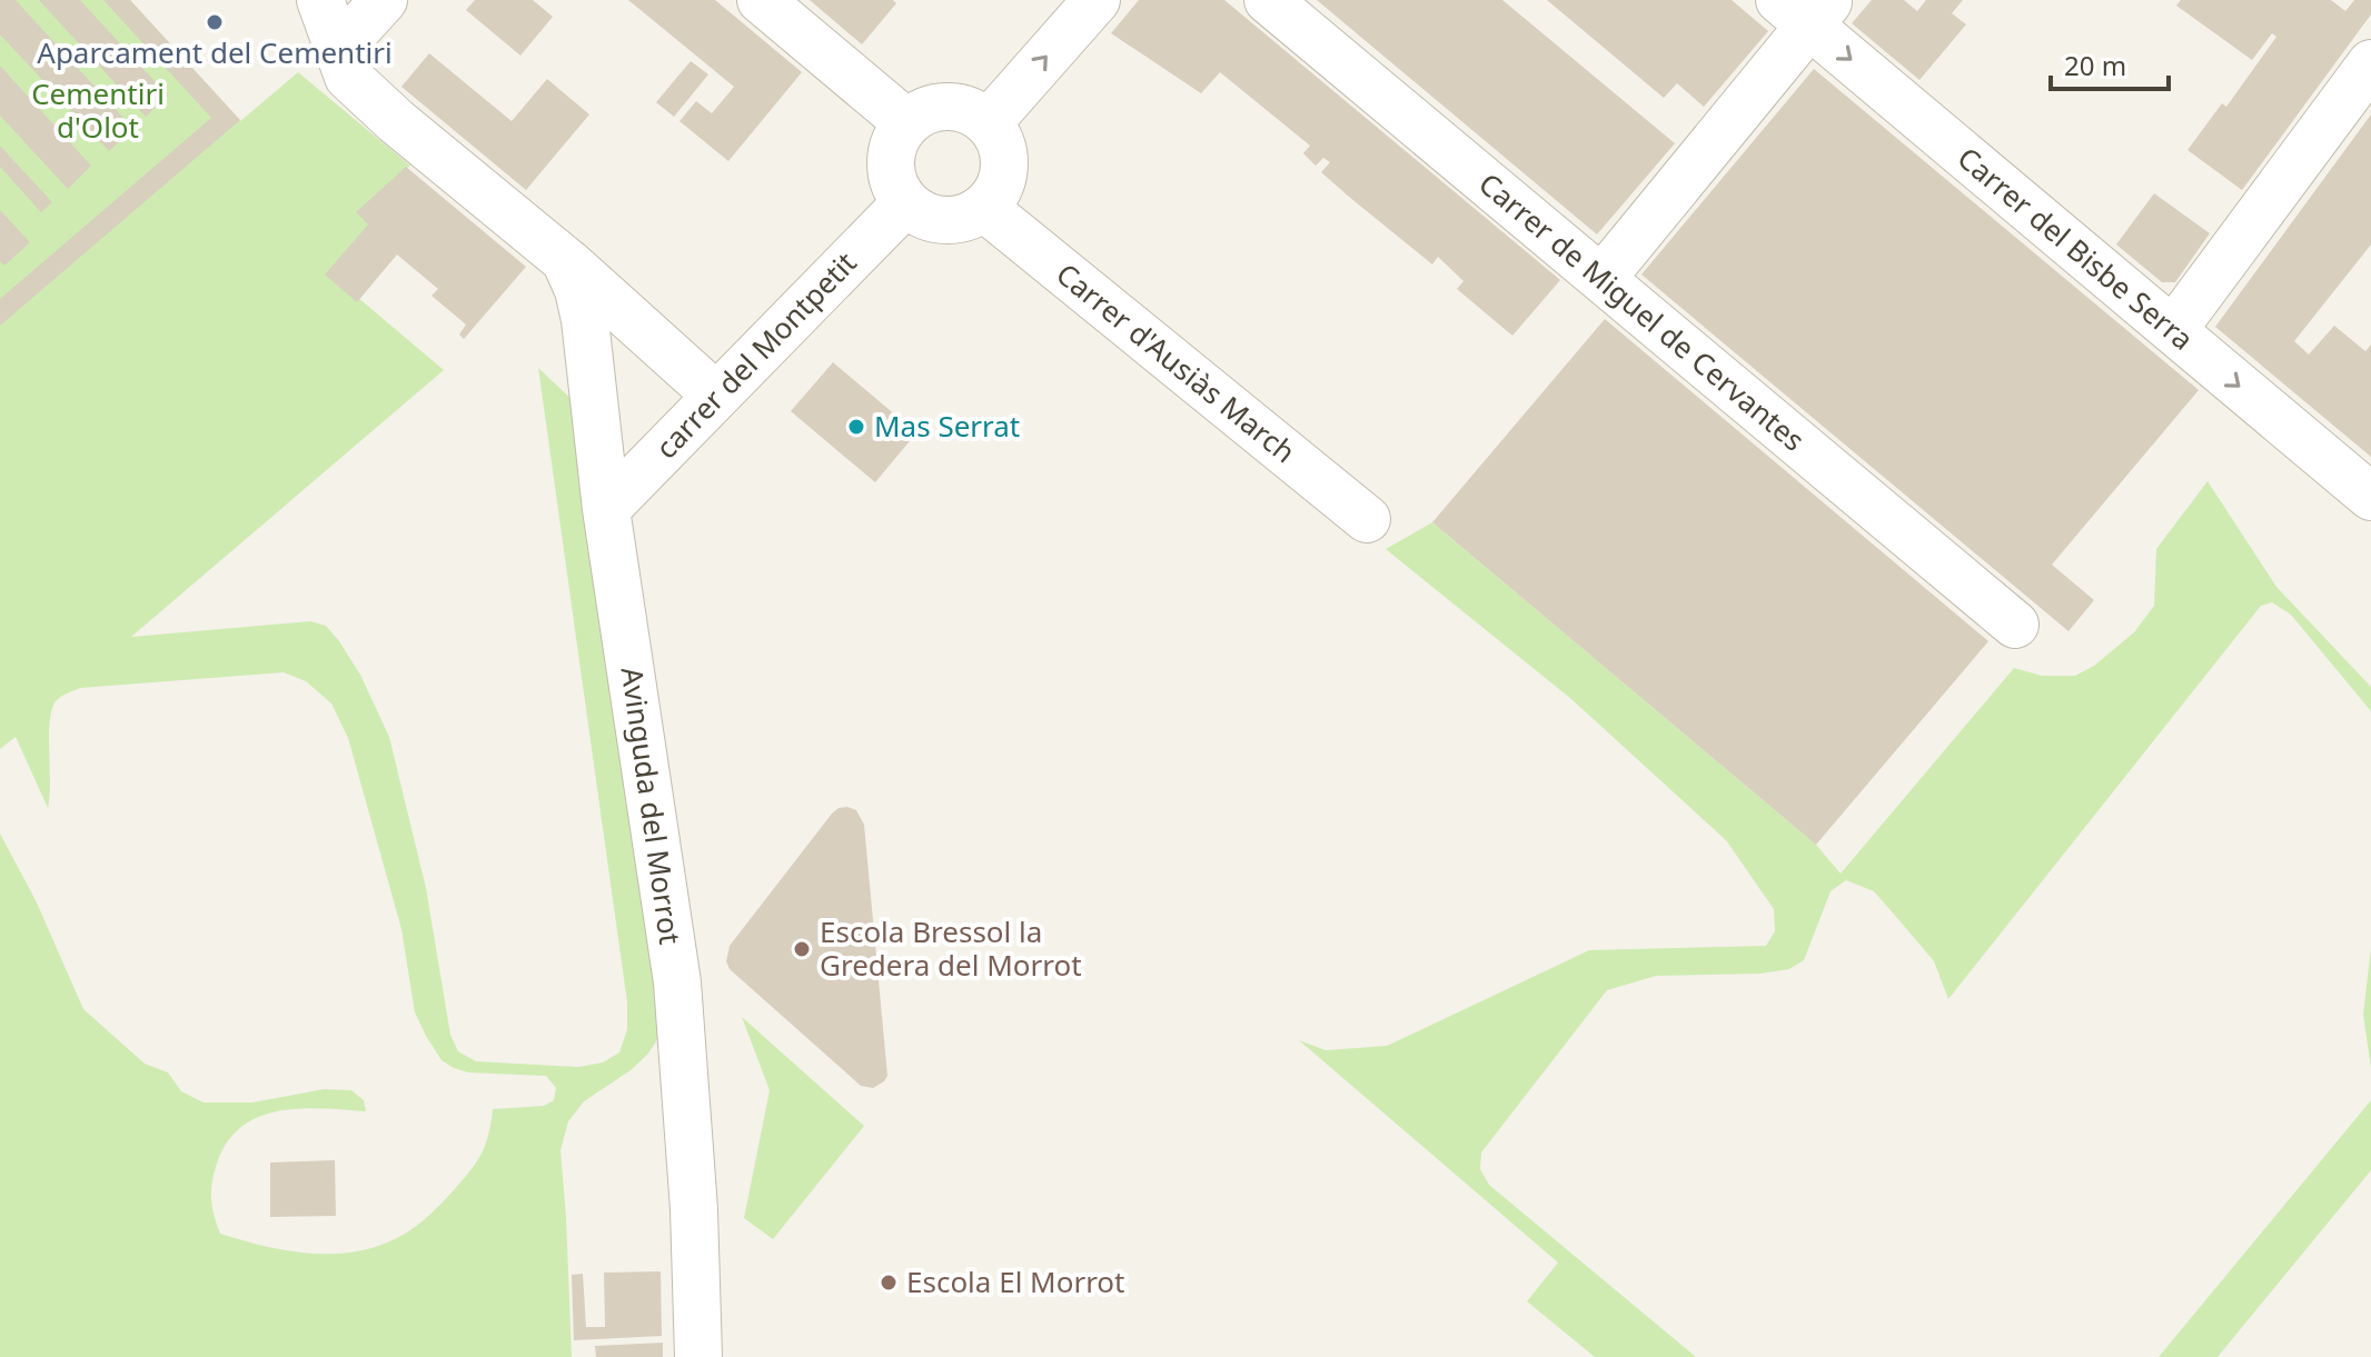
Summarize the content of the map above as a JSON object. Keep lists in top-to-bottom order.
{
  "streets": {
    "street": [
      "Carrer del Bisbe Serra",
      "Carrer de Miguel de Cervantes",
      "carrer del Montpetit",
      "Carrer d'Ausiàs March",
      "Avinguda del Morrot"
    ]
  },
  "crossings": [
    ["carrer del Montpetit", "Carrer d'Ausiàs March"],
    ["carrer del Montpetit", "Avinguda del Morrot"]
  ],
  "one_way": ["Carrer del Bisbe Serra"],
  "parks": ["Cementiri d'Olot"],
  "places": [
    "Aparcament del Cementiri",
    "Mas Serrat",
    "Escola Bressol la Gredera del Morrot",
    "Escola El Morrot"
  ],
  "scale_bar": "20 m"
}
